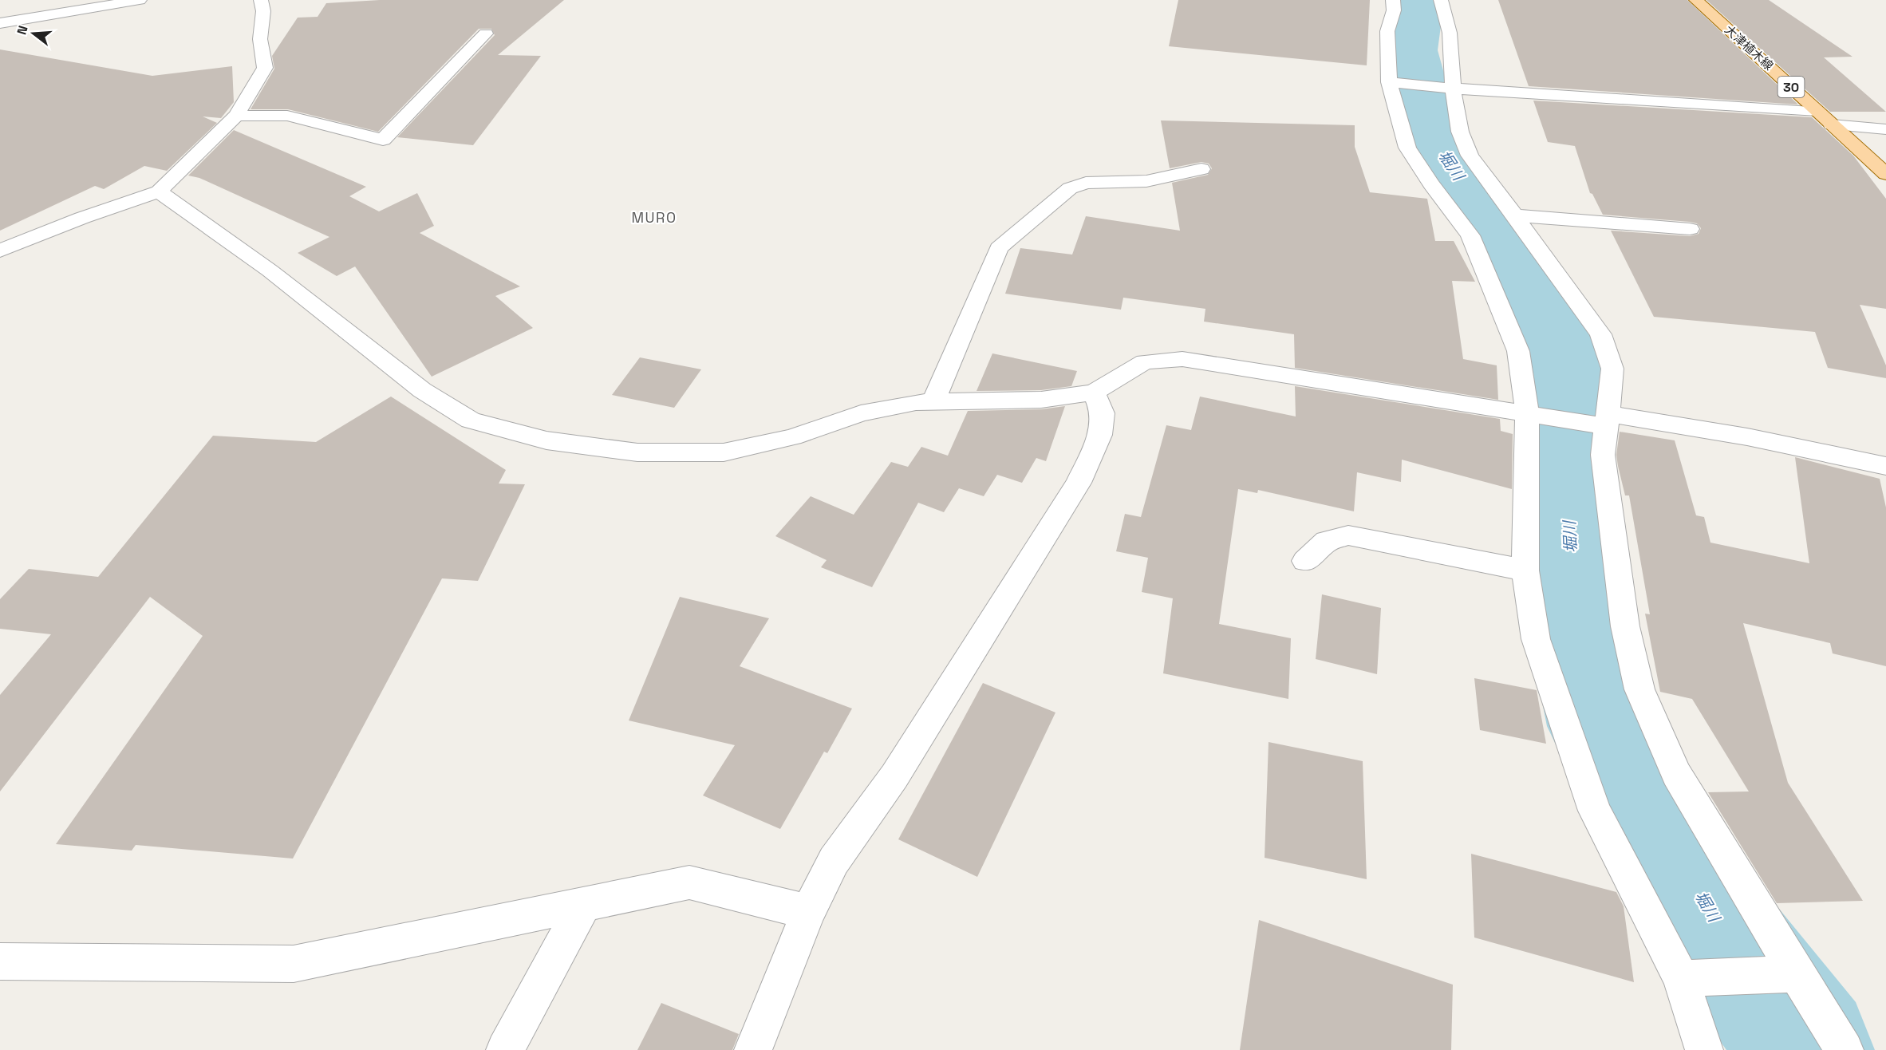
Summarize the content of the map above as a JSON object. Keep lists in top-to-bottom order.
{
  "streets": {
    "main road": ["大津植木線", "30"]
  },
  "districts": ["MURO"],
  "water": ["堀川"],
  "north": "left"
}
